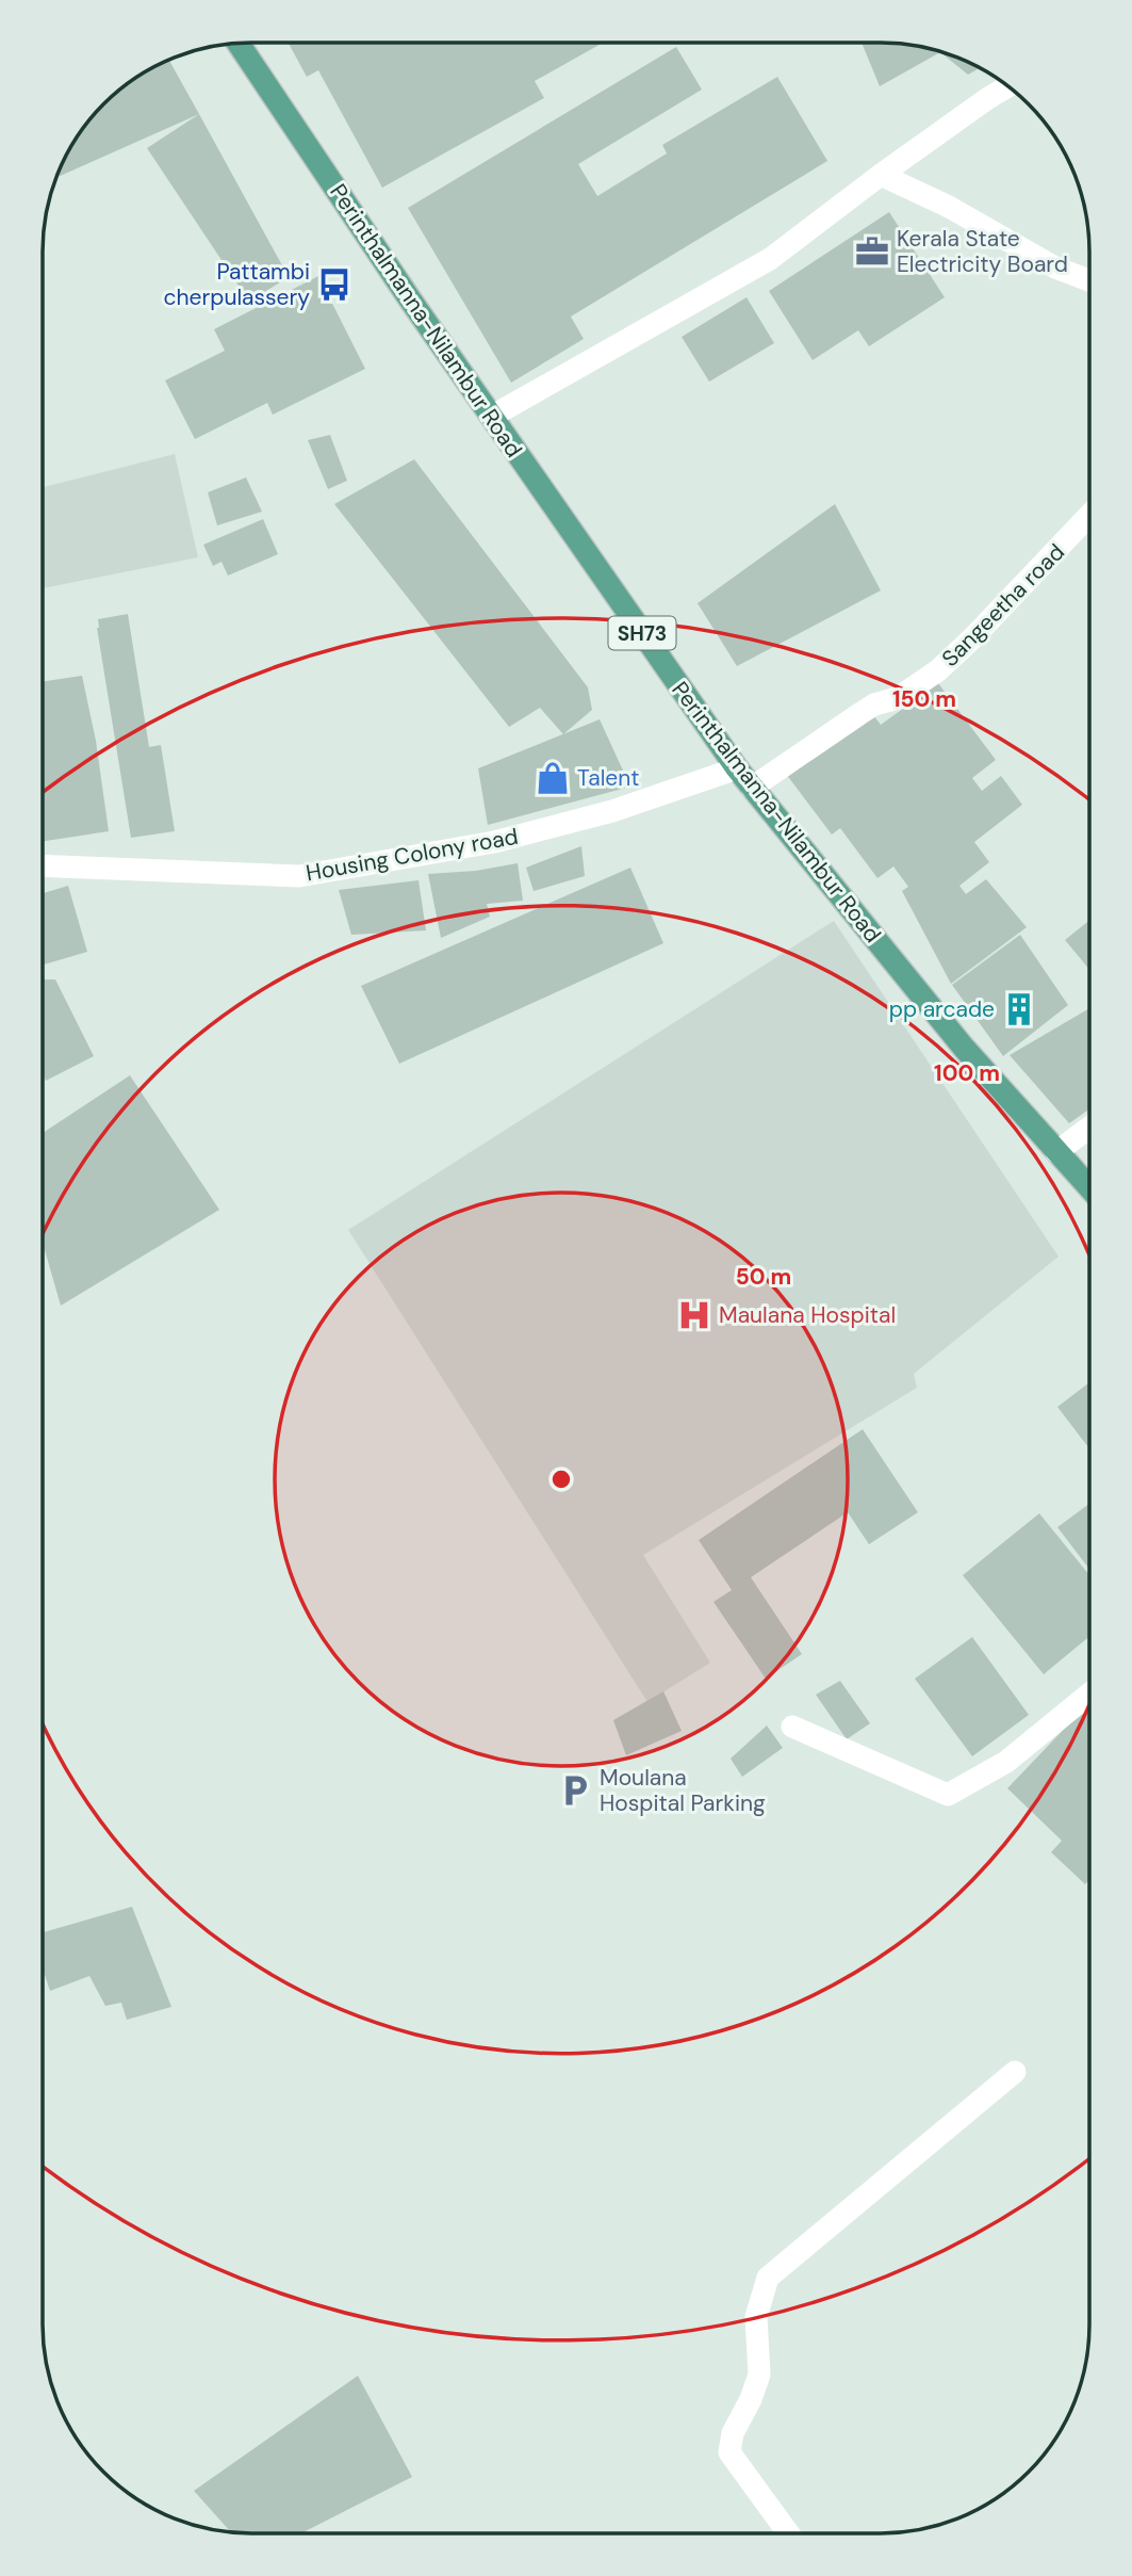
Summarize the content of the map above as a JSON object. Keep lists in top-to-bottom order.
{
  "streets": {
    "main road": ["Perinthalmanna-Nilambur Road", "SH73"],
    "street": ["Sangeetha road", "Housing Colony road"]
  },
  "crossings": [
    ["Perinthalmanna-Nilambur Road", "Sangeetha road"],
    ["Perinthalmanna-Nilambur Road", "Housing Colony road"]
  ],
  "places": {
    "office": ["Kerala State Electricity Board"],
    "bus stop": ["Pattambi cherpulassery"],
    "shop": ["Talent"],
    "building": ["pp arcade"],
    "hospital": ["Maulana Hospital"],
    "parking": ["Moulana Hospital Parking"]
  },
  "rings": ["150 m", "100 m", "50 m"]
}
